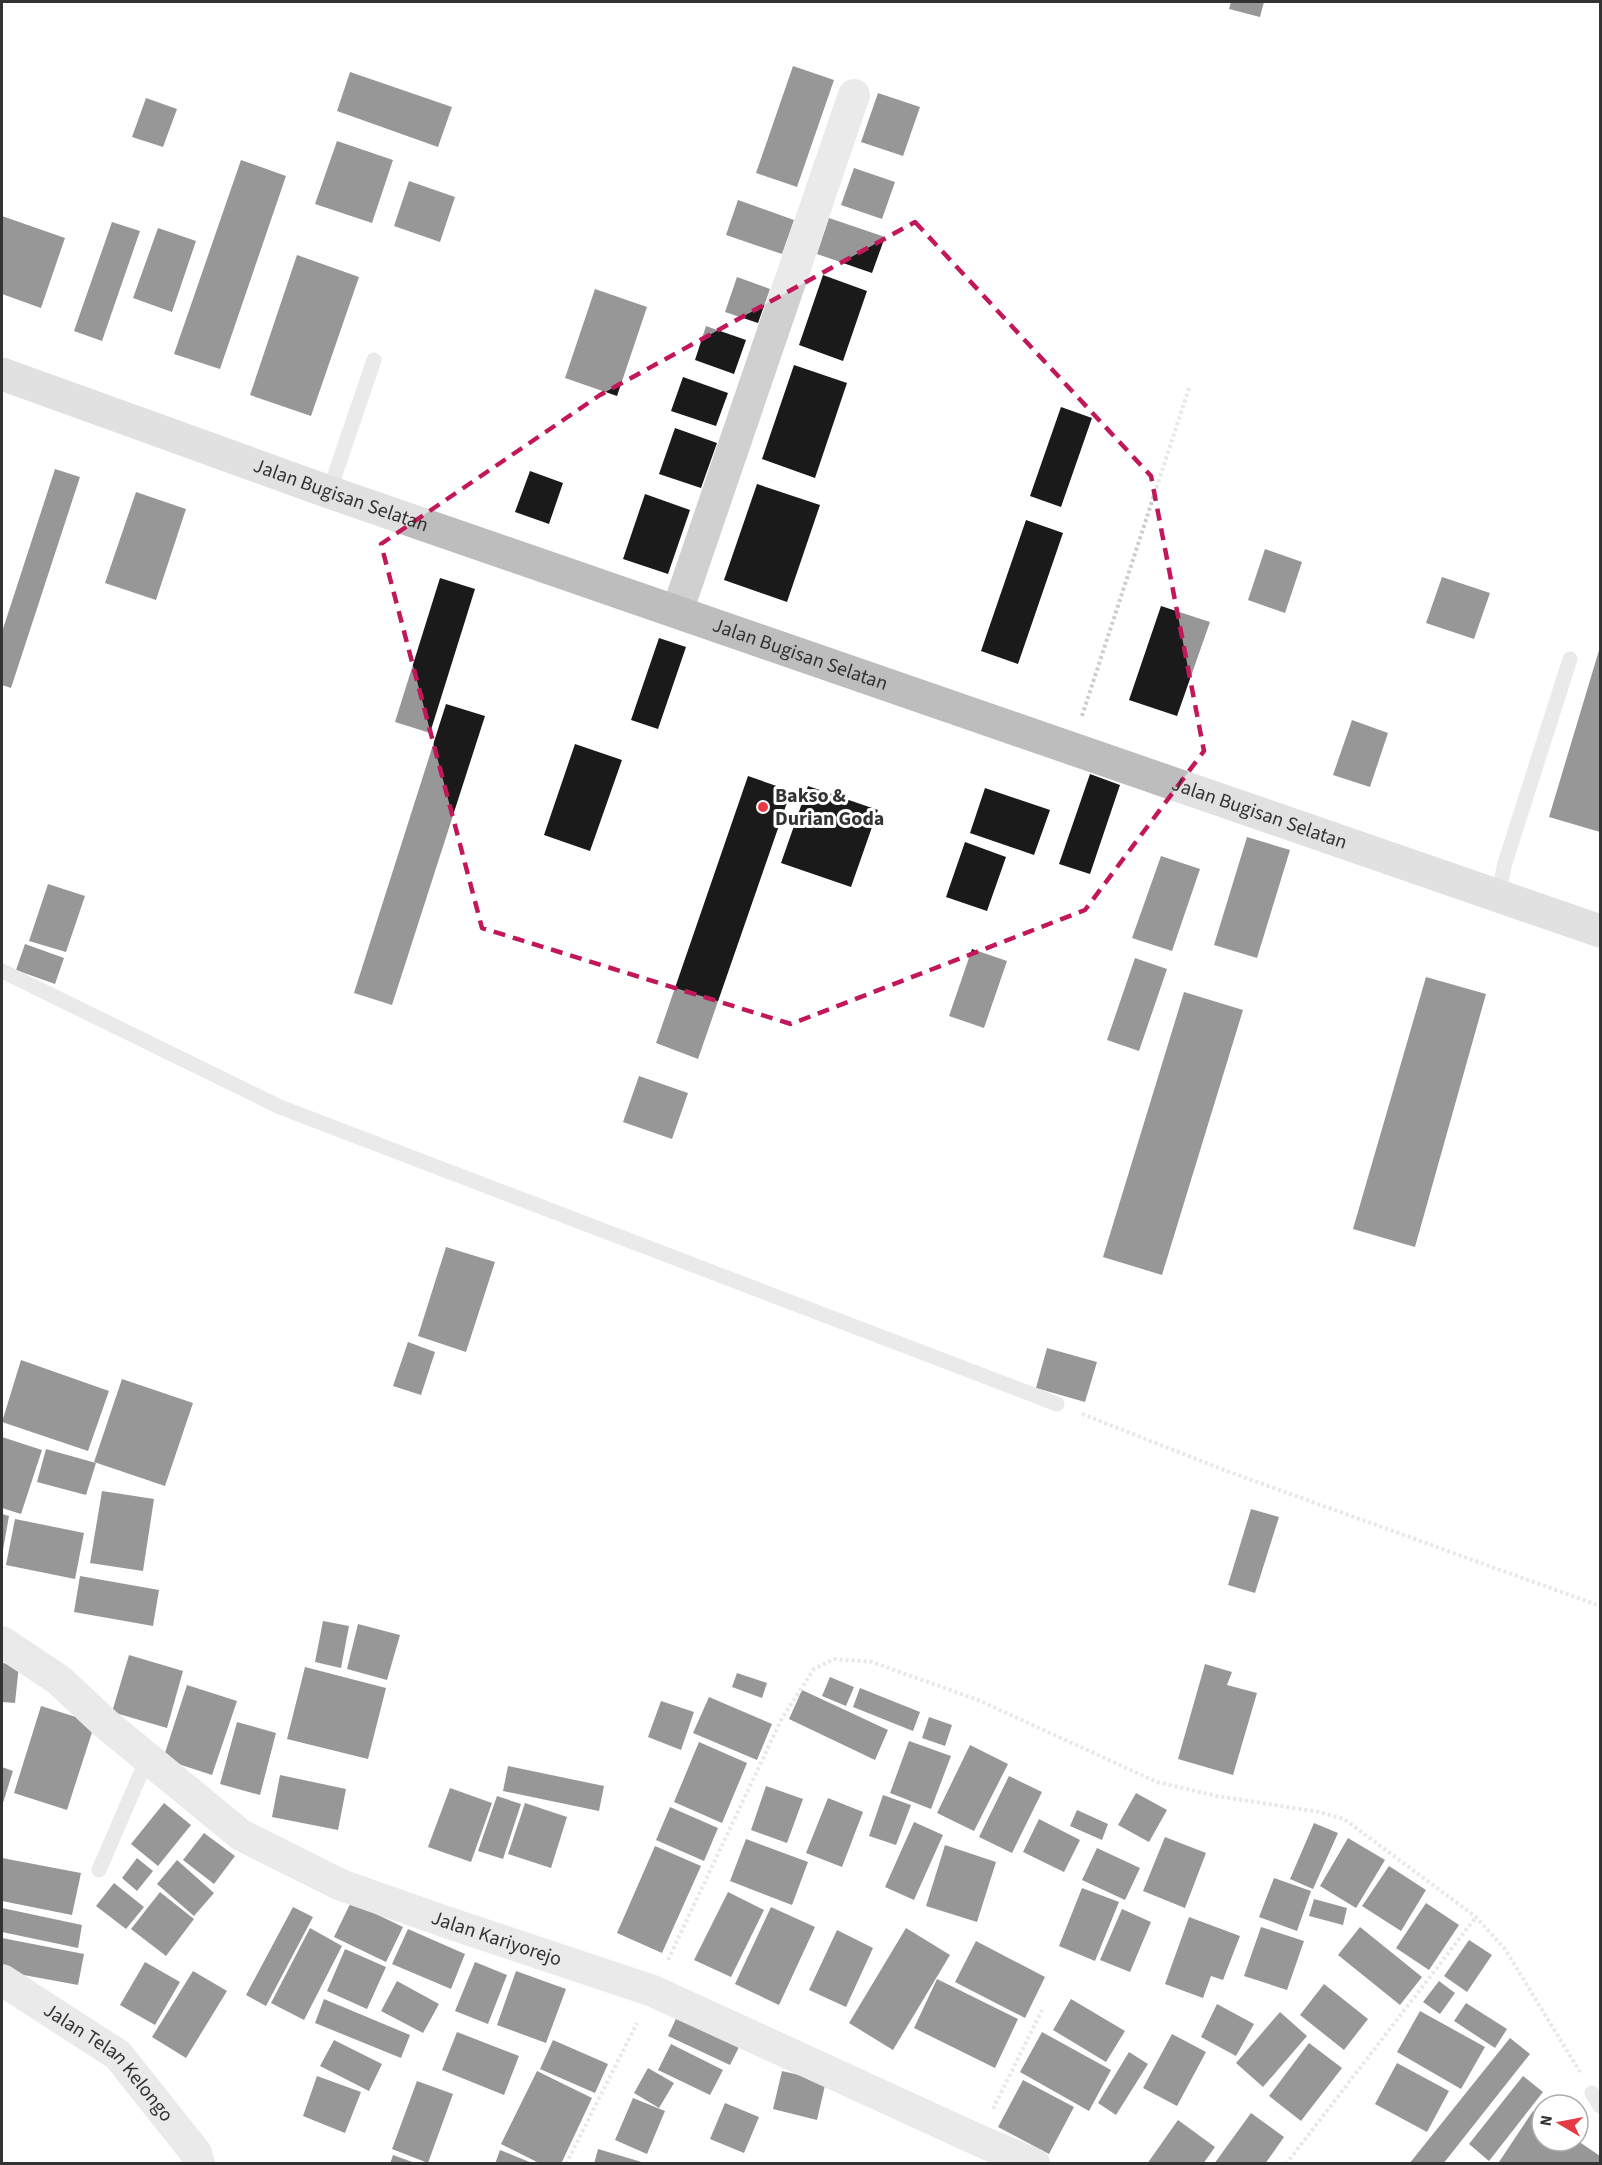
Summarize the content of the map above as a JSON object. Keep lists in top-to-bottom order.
{
  "streets": {
    "street": ["Jalan Bugisan Selatan", "Jalan Kariyorejo", "Jalan Telan Kelongo"]
  },
  "places": ["Bakso & Durian Goda"],
  "north": "left"
}
